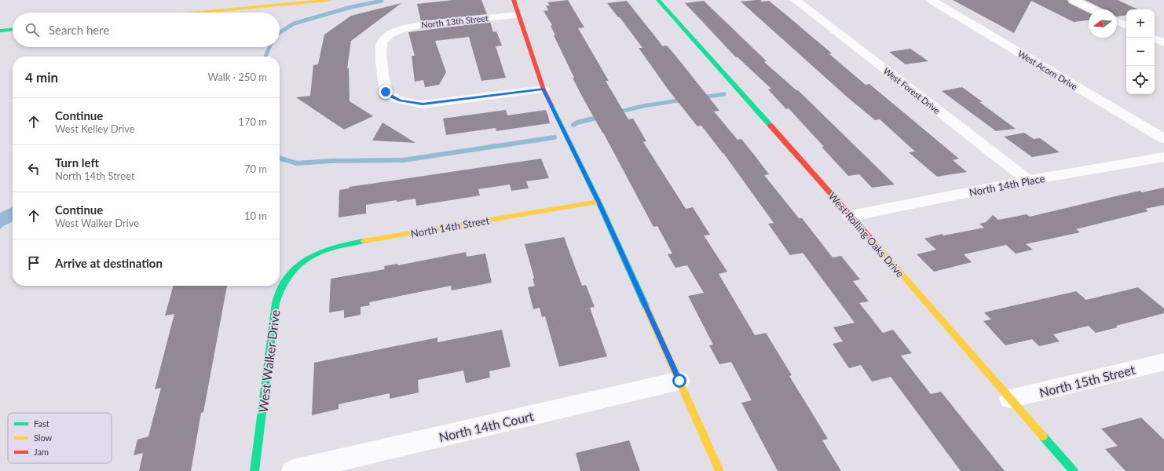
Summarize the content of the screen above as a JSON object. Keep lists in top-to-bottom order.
{
  "streets": {
    "street": [
      "North 13th Street",
      "West Acorn Drive",
      "West Forest Drive",
      "North 14th Place",
      "North 14th Street",
      "West Rolling Oaks Drive",
      "West Walker Drive",
      "North 15th Street",
      "North 14th Court"
    ]
  },
  "crossings": [
    ["West Forest Drive", "North 14th Place"],
    ["North 14th Place", "West Rolling Oaks Drive"],
    ["North 14th Street", "West Walker Drive"],
    ["West Rolling Oaks Drive", "North 15th Street"]
  ],
  "legend": ["Fast", "Slow", "Jam"],
  "north": "left",
  "page": {
    "map_buttons": ["+", "−"],
    "search": "Search here",
    "heading": ["4 min", "Walk · 250 m"],
    "list": [
      ["Continue", "West Kelley Drive", "170 m"],
      ["Turn left", "North 14th Street", "70 m"],
      ["Continue", "West Walker Drive", "10 m"],
      "Arrive at destination"
    ]
  }
}
